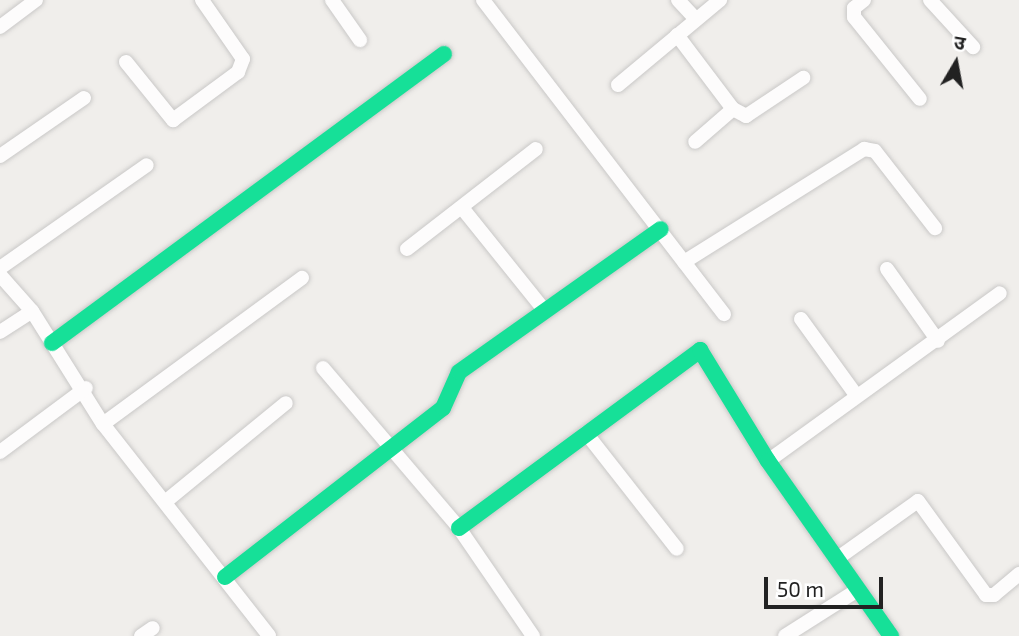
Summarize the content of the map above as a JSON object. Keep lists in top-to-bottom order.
{
  "scale_bar": "50 m",
  "north": "top"
}
